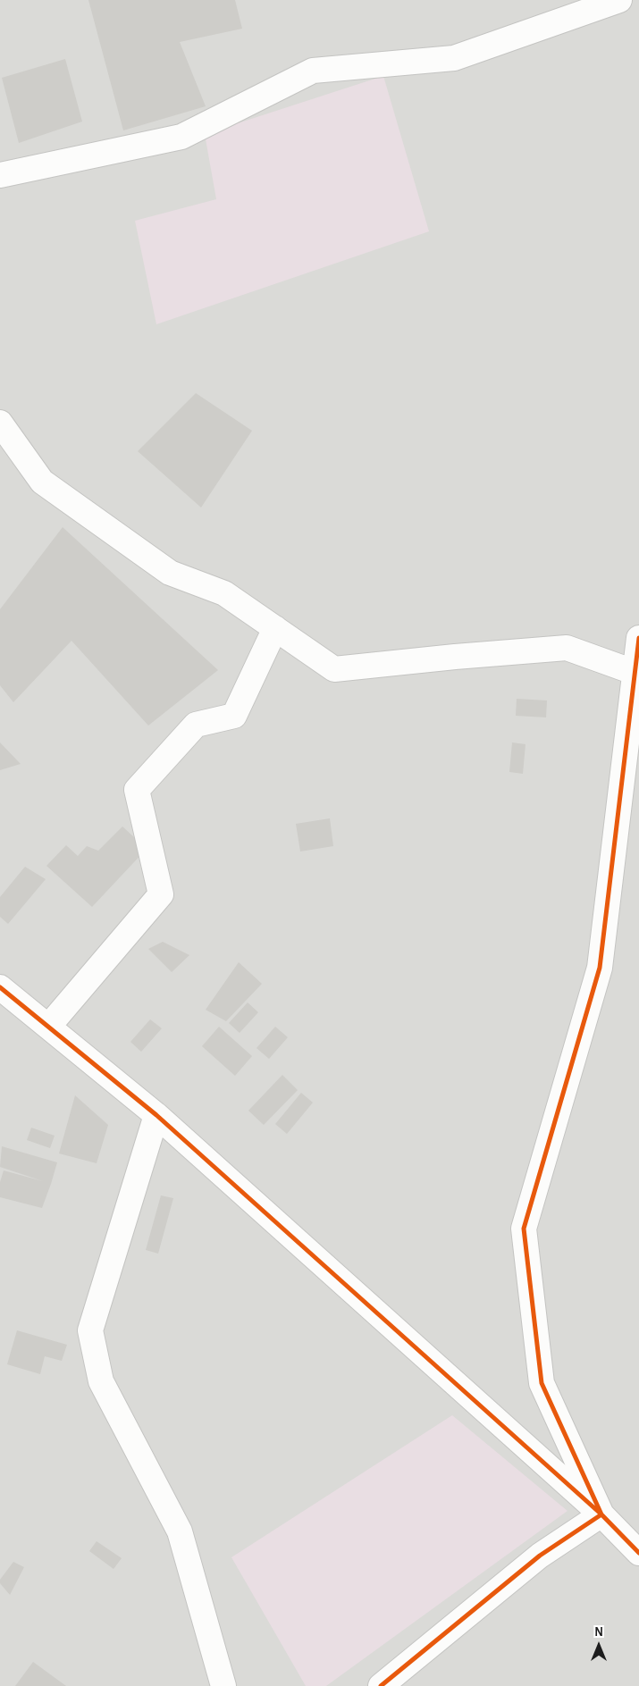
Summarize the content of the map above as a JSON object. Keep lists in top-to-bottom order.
{
  "north": "top"
}
